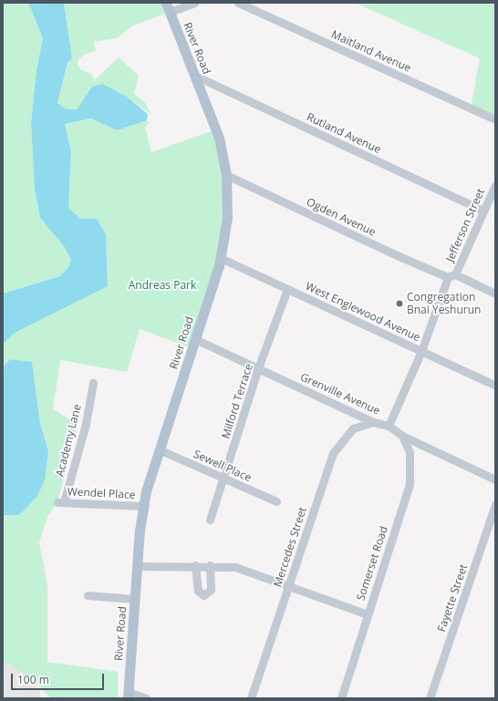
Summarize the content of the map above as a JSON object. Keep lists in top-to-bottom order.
{
  "streets": {
    "main road": ["River Road"],
    "street": [
      "Maitland Avenue",
      "Rutland Avenue",
      "Ogden Avenue",
      "Jefferson Street",
      "West Englewood Avenue",
      "Grenville Avenue",
      "Milford Terrace",
      "Academy Lane",
      "Sewell Place",
      "Wendel Place",
      "Mercedes Street",
      "Somerset Road",
      "Fayette Street"
    ]
  },
  "crossings": [
    ["River Road", "Rutland Avenue"],
    ["River Road", "Ogden Avenue"],
    ["River Road", "West Englewood Avenue"],
    ["River Road", "Grenville Avenue"],
    ["River Road", "Sewell Place"],
    ["River Road", "Wendel Place"],
    ["Rutland Avenue", "Jefferson Street"],
    ["Ogden Avenue", "Jefferson Street"],
    ["Jefferson Street", "West Englewood Avenue"],
    ["Jefferson Street", "Grenville Avenue"],
    ["West Englewood Avenue", "Milford Terrace"],
    ["Grenville Avenue", "Milford Terrace"],
    ["Grenville Avenue", "Mercedes Street"],
    ["Grenville Avenue", "Somerset Road"],
    ["Milford Terrace", "Sewell Place"],
    ["Academy Lane", "Wendel Place"]
  ],
  "parks": ["Andreas Park"],
  "places": ["Congregation Bnai Yeshurun"],
  "scale_bar": "100 m"
}
